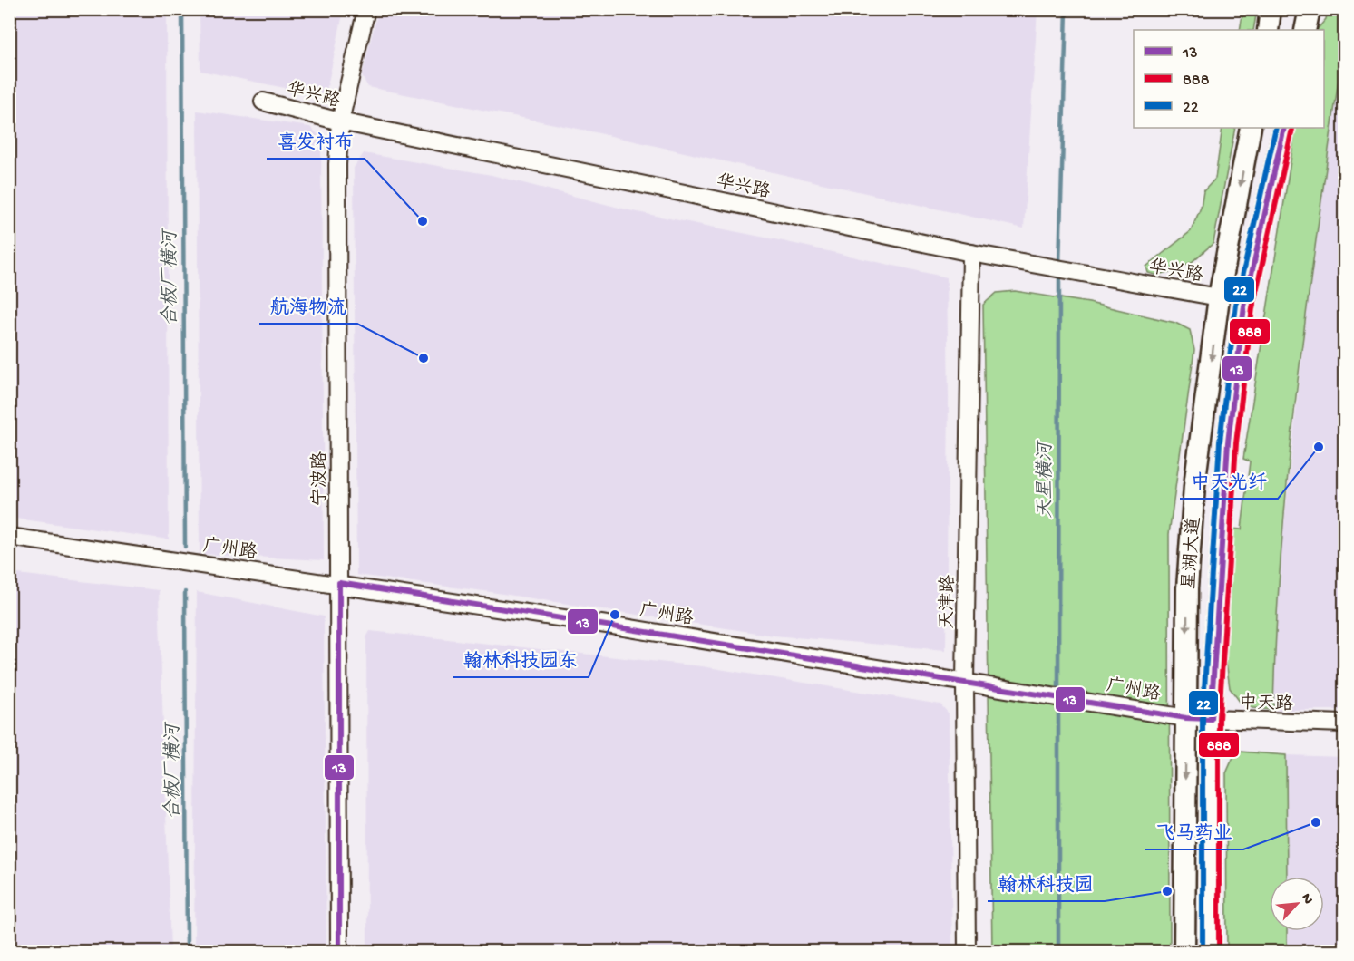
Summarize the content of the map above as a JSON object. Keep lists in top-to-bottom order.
{
  "streets": {
    "main road": ["星湖大道"],
    "street": [
      "华兴路",
      "宁波路",
      "广州路",
      "天津路",
      "中天路"
    ]
  },
  "crossings": [
    ["华兴路", "宁波路"],
    ["华兴路", "星湖大道"],
    ["华兴路", "天津路"],
    ["宁波路", "广州路"],
    ["广州路", "星湖大道"],
    ["广州路", "天津路"],
    ["广州路", "中天路"],
    ["星湖大道", "中天路"]
  ],
  "water": ["合板厂横河", "天星横河"],
  "places": [
    "喜发衬布",
    "航海物流",
    "中天光纤",
    "翰林科技园东",
    "飞马药业",
    "翰林科技园"
  ],
  "lines": ["transit line 13", "transit line 22", "transit line 888"],
  "legend": ["13", "888", "22"],
  "north": "top right"
}
